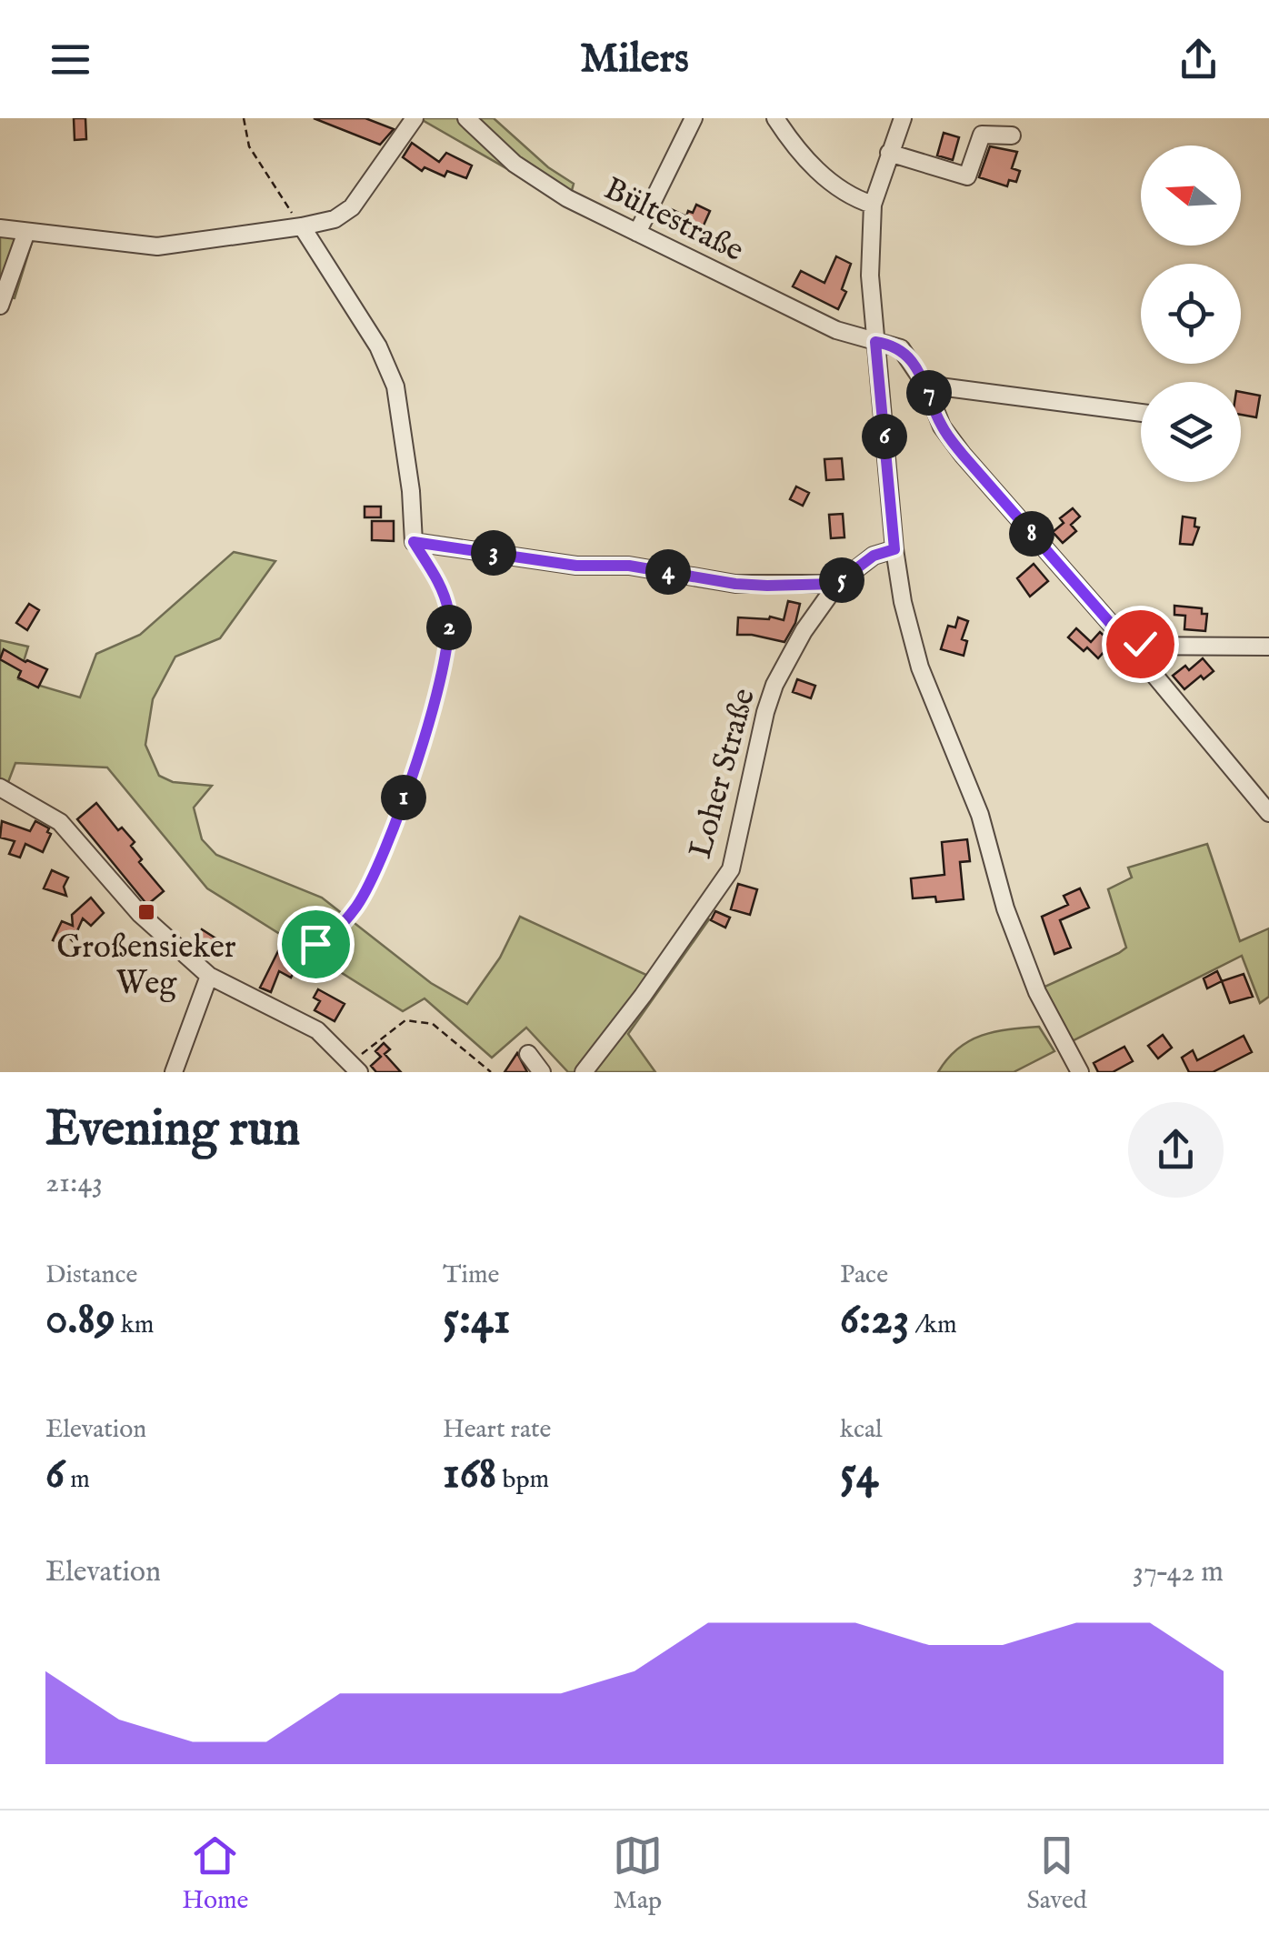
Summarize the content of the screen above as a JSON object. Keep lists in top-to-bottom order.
{
  "streets": {
    "street": ["Bültestraße", "Loher Straße"]
  },
  "places": {
    "transit": ["Großensieker Weg"]
  },
  "north": "left",
  "page": {
    "header": "Milers",
    "pins": [
      "7",
      "6",
      "8",
      "3",
      "4",
      "5",
      "2",
      "1"
    ],
    "heading": ["Evening run", "21:43"],
    "stats": [
      ["Distance", "0.89 km"],
      ["Time", "5:41"],
      ["Pace", "6:23 /km"],
      ["Elevation", "6 m"],
      ["Heart rate", "168 bpm"],
      ["kcal", "54"]
    ],
    "chart": ["Elevation", "37–42 m"],
    "tabs": ["Home", "Map", "Saved"]
  }
}
